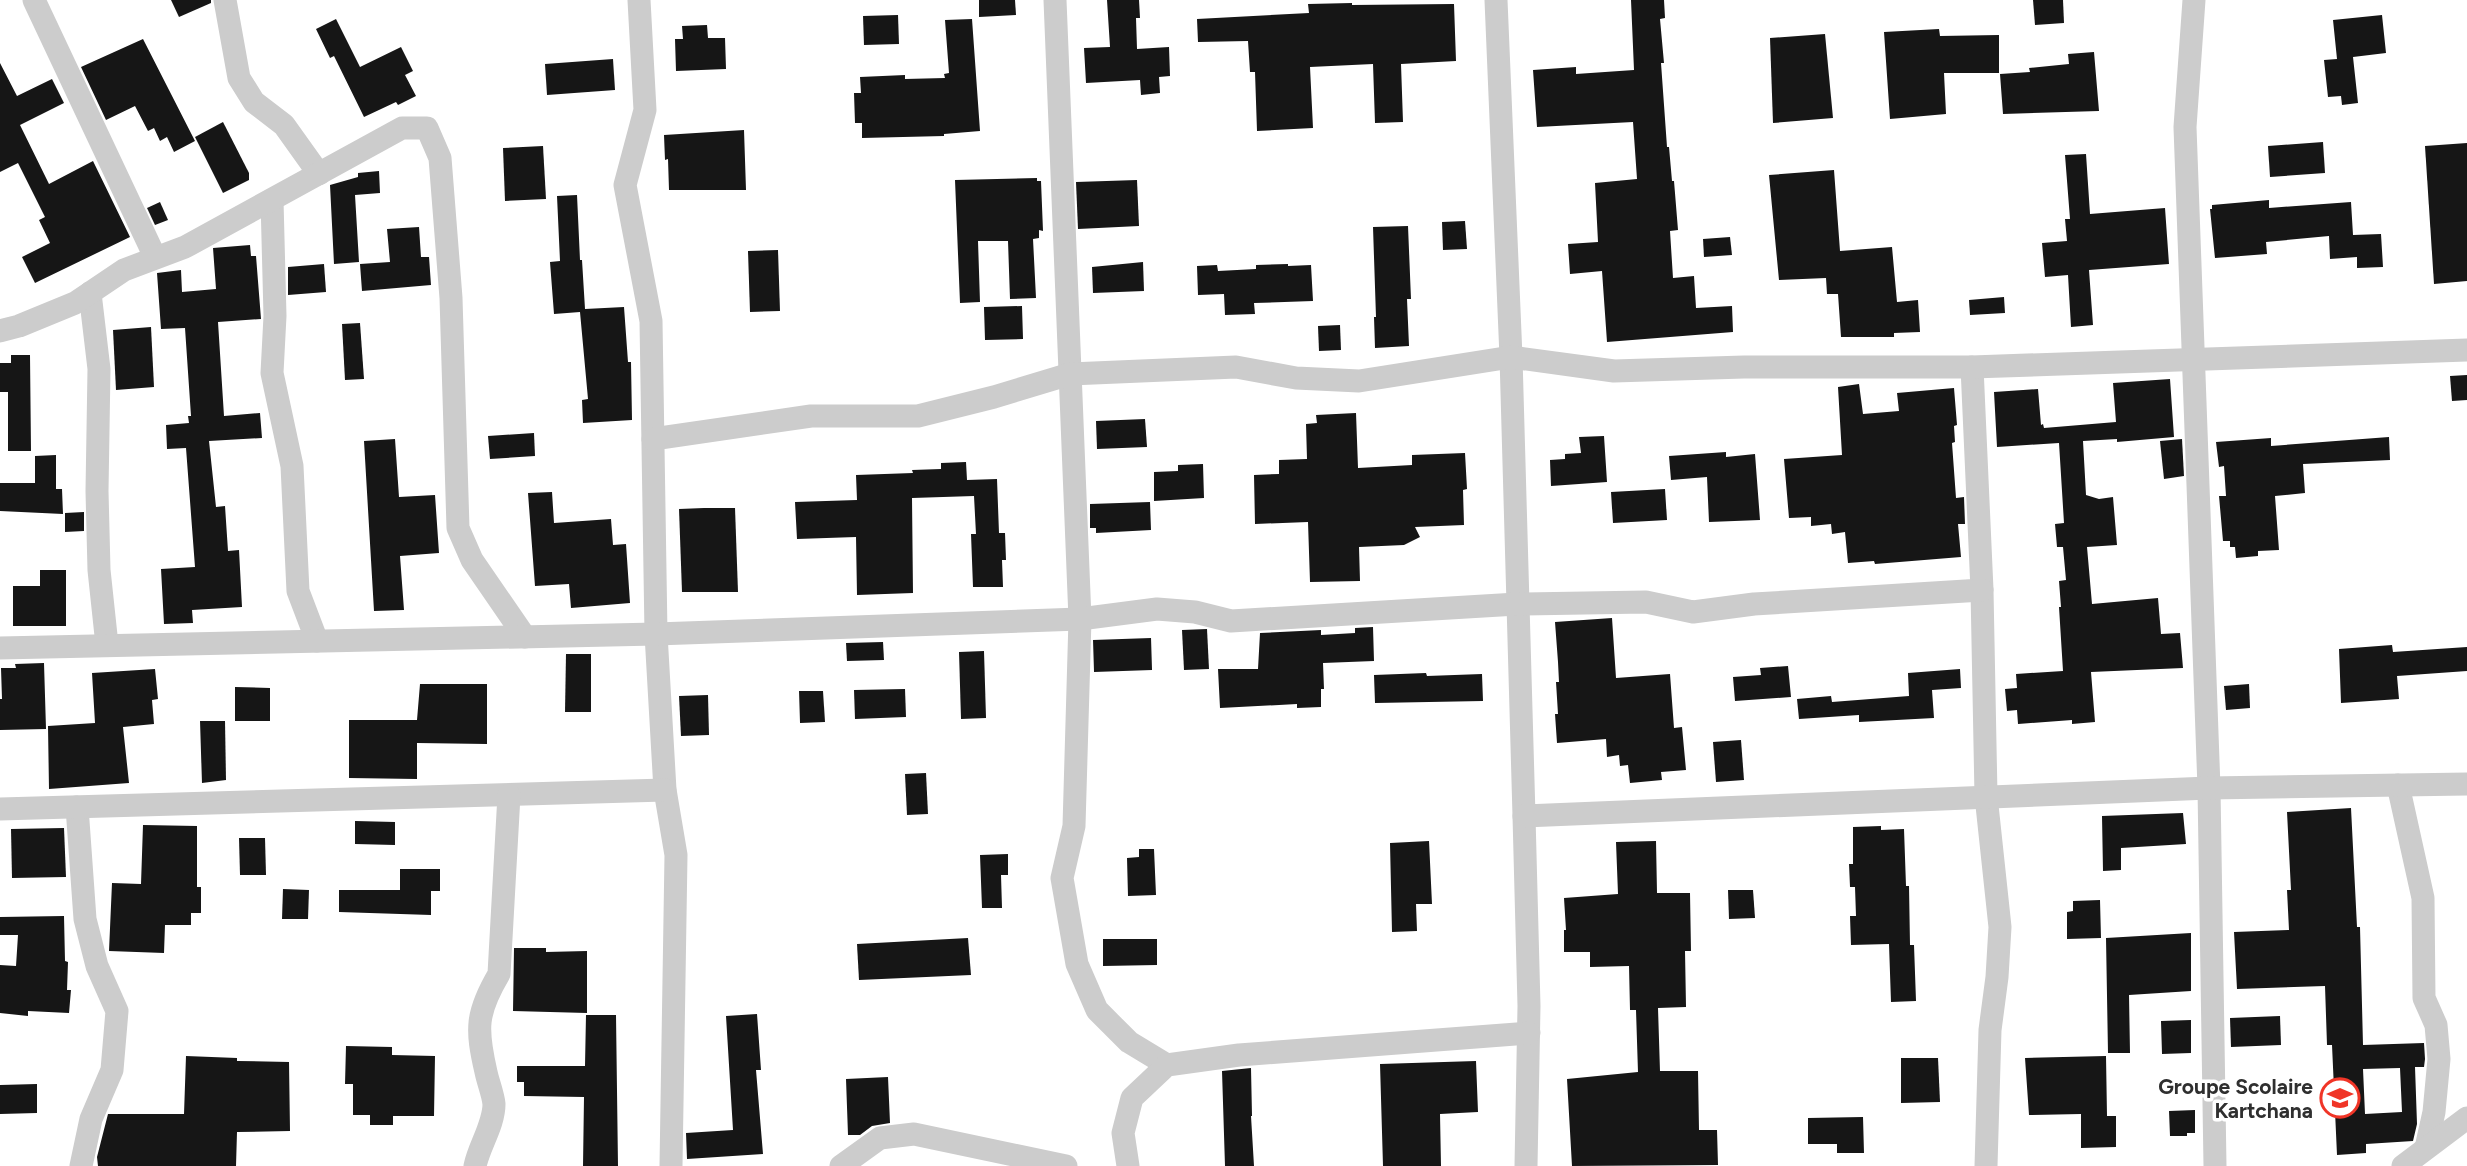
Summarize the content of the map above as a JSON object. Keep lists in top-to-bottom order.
{
  "places": {
    "school or university": ["Groupe Scolaire Kartchana"]
  }
}
